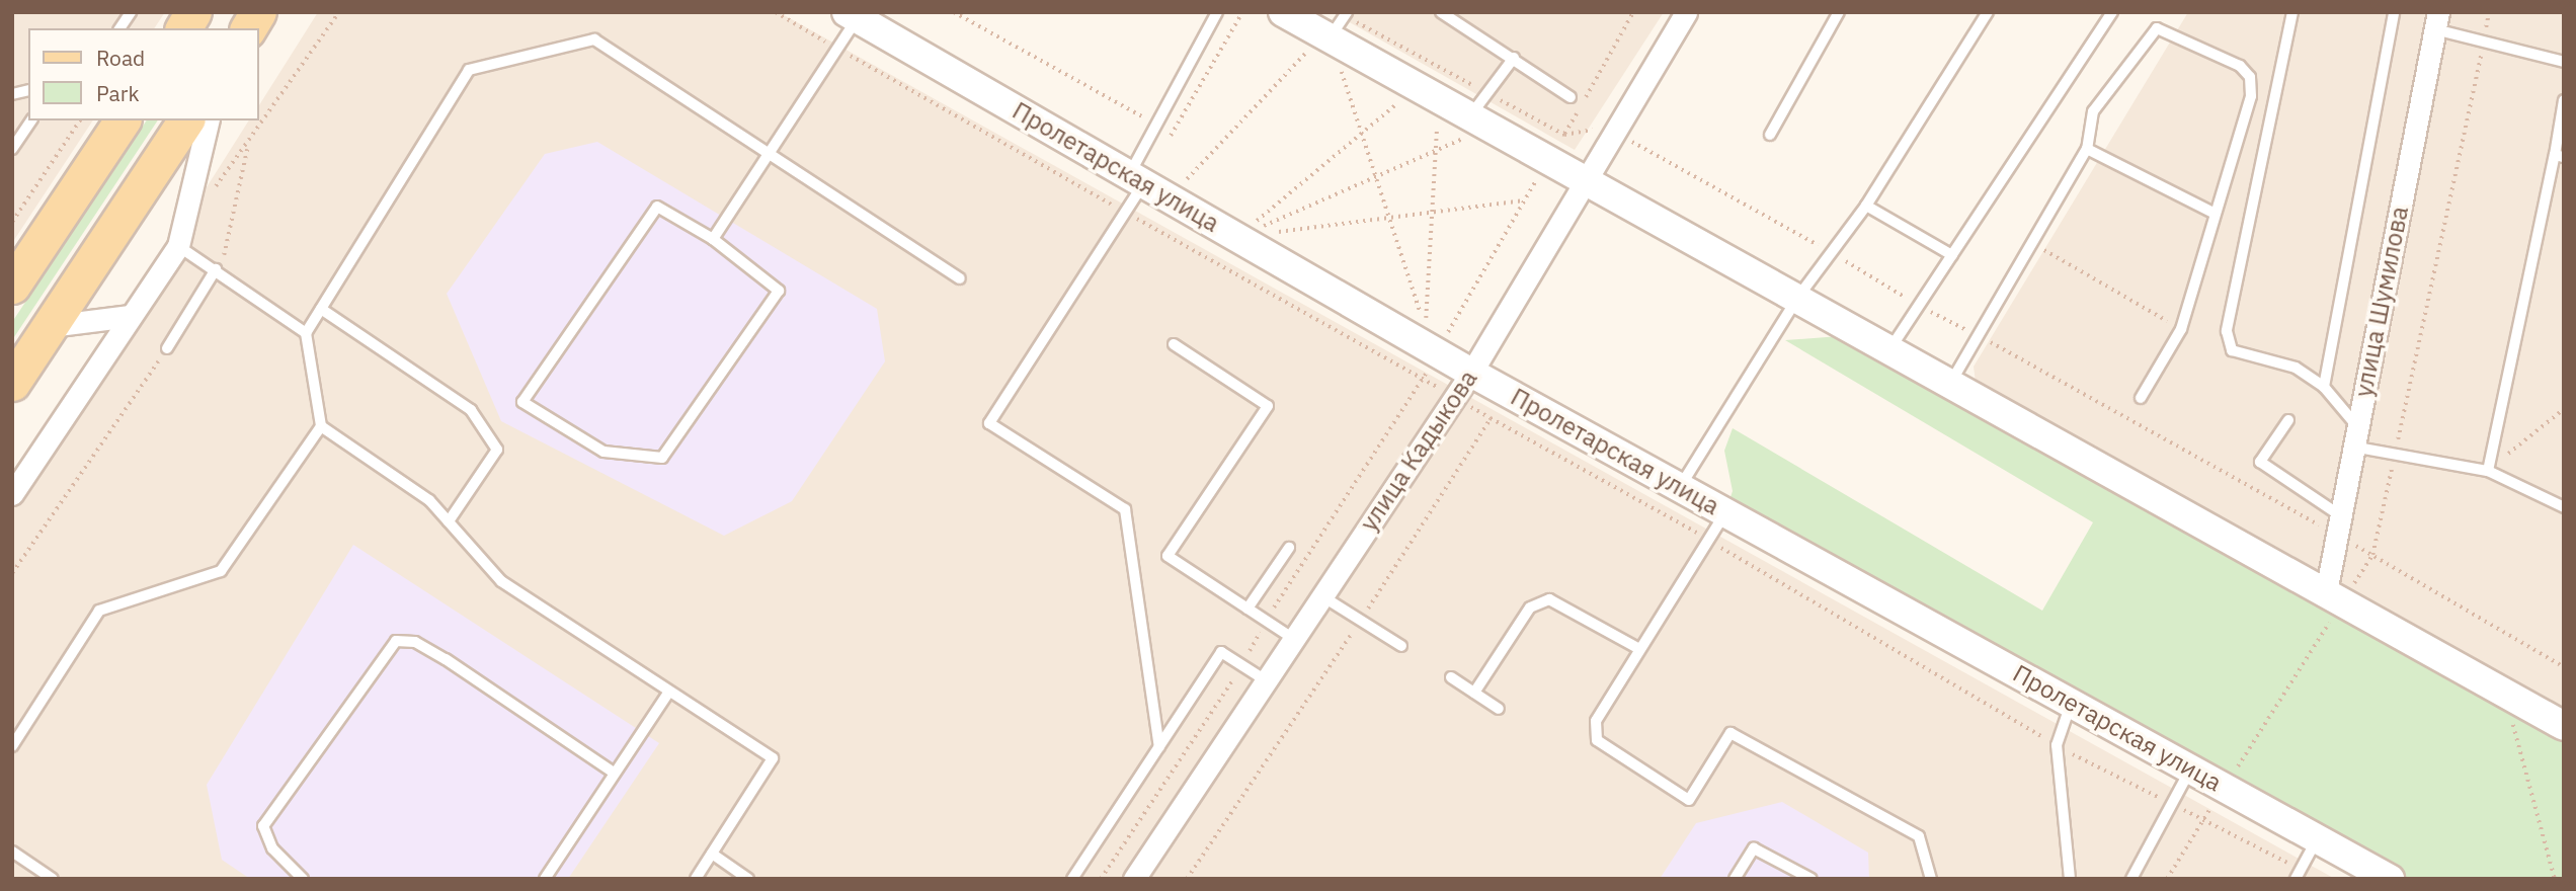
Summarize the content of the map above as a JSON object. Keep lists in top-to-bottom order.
{
  "streets": {
    "street": ["Пролетарская улица", "улица Шумилова", "улица Кадыкова"]
  },
  "crossings": [
    ["Пролетарская улица", "улица Кадыкова"]
  ],
  "legend": ["Road", "Park"]
}
